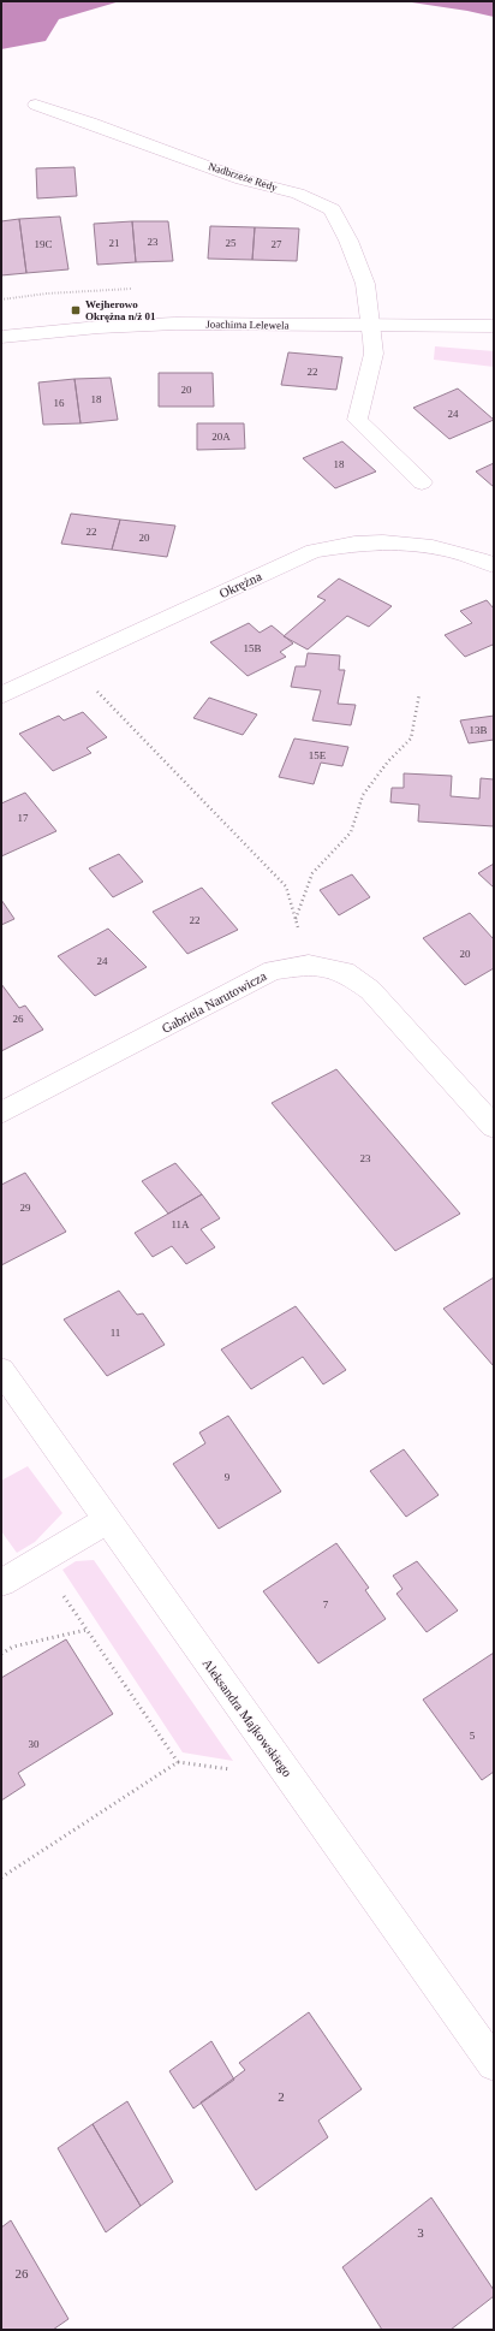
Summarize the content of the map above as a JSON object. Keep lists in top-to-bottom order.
{
  "streets": {
    "street": [
      "Nadbrzeże Redy",
      "Joachima Lelewela",
      "Okrężna",
      "Gabriela Narutowicza",
      "Aleksandra Majkowskiego"
    ]
  },
  "crossings": [
    ["Nadbrzeże Redy", "Joachima Lelewela"]
  ],
  "places": {
    "transit": ["Wejherowo Okrężna n/ż 01"]
  },
  "house_numbers": [
    "23",
    "21",
    "25",
    "19C",
    "27",
    "22",
    "20",
    "18",
    "16",
    "24",
    "20A",
    "18",
    "22",
    "20",
    "15B",
    "13B",
    "15E",
    "17",
    "22",
    "20",
    "24",
    "26",
    "23",
    "29",
    "11A",
    "11",
    "9",
    "7",
    "5",
    "30",
    "2",
    "3",
    "26"
  ]
}
